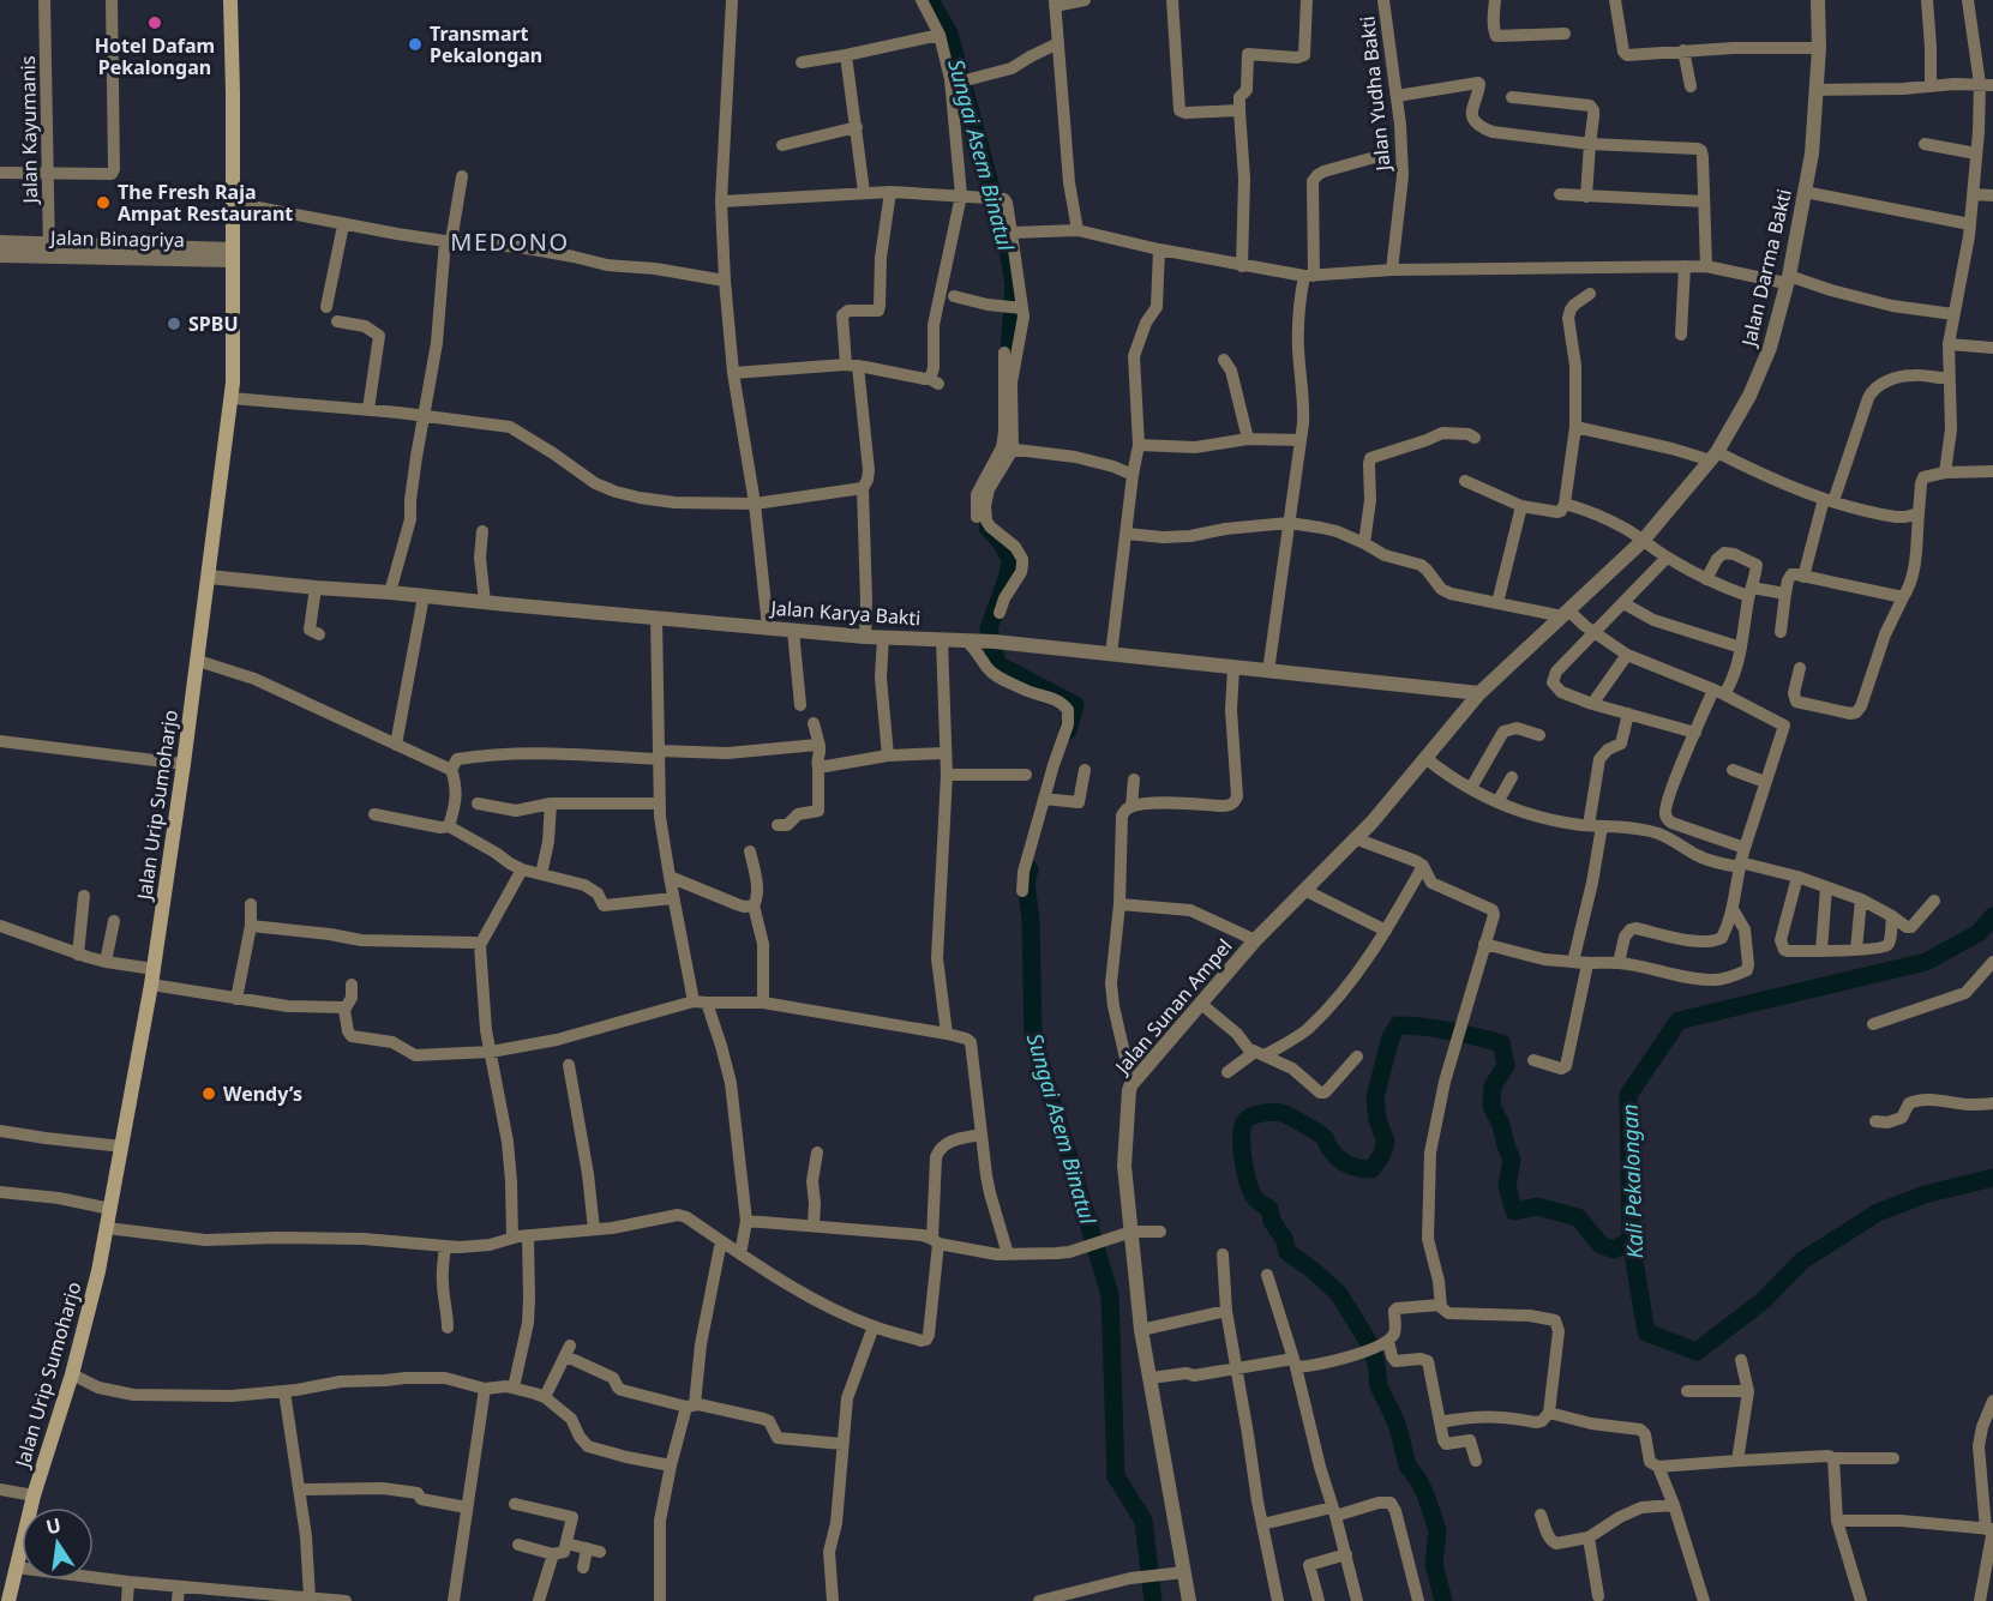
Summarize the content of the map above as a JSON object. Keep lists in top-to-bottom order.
{
  "streets": {
    "main road": ["Jalan Urip Sumoharjo"],
    "street": [
      "Jalan Yudha Bakti",
      "Jalan Kayumanis",
      "Jalan Binagriya",
      "Jalan Darma Bakti",
      "Jalan Karya Bakti",
      "Jalan Sunan Ampel"
    ]
  },
  "crossings": [
    ["Jalan Kayumanis", "Jalan Binagriya"],
    ["Jalan Binagriya", "Jalan Urip Sumoharjo"],
    ["Jalan Darma Bakti", "Jalan Karya Bakti"],
    ["Jalan Darma Bakti", "Jalan Sunan Ampel"],
    ["Jalan Karya Bakti", "Jalan Urip Sumoharjo"],
    ["Jalan Karya Bakti", "Jalan Sunan Ampel"]
  ],
  "districts": ["MEDONO"],
  "water": ["Sungai Asem Binatul", "Kali Pekalongan"],
  "places": [
    "Hotel Dafam Pekalongan",
    "Transmart Pekalongan",
    "The Fresh Raja Ampat Restaurant",
    "SPBU",
    "Wendy’s"
  ],
  "north": "top"
}
